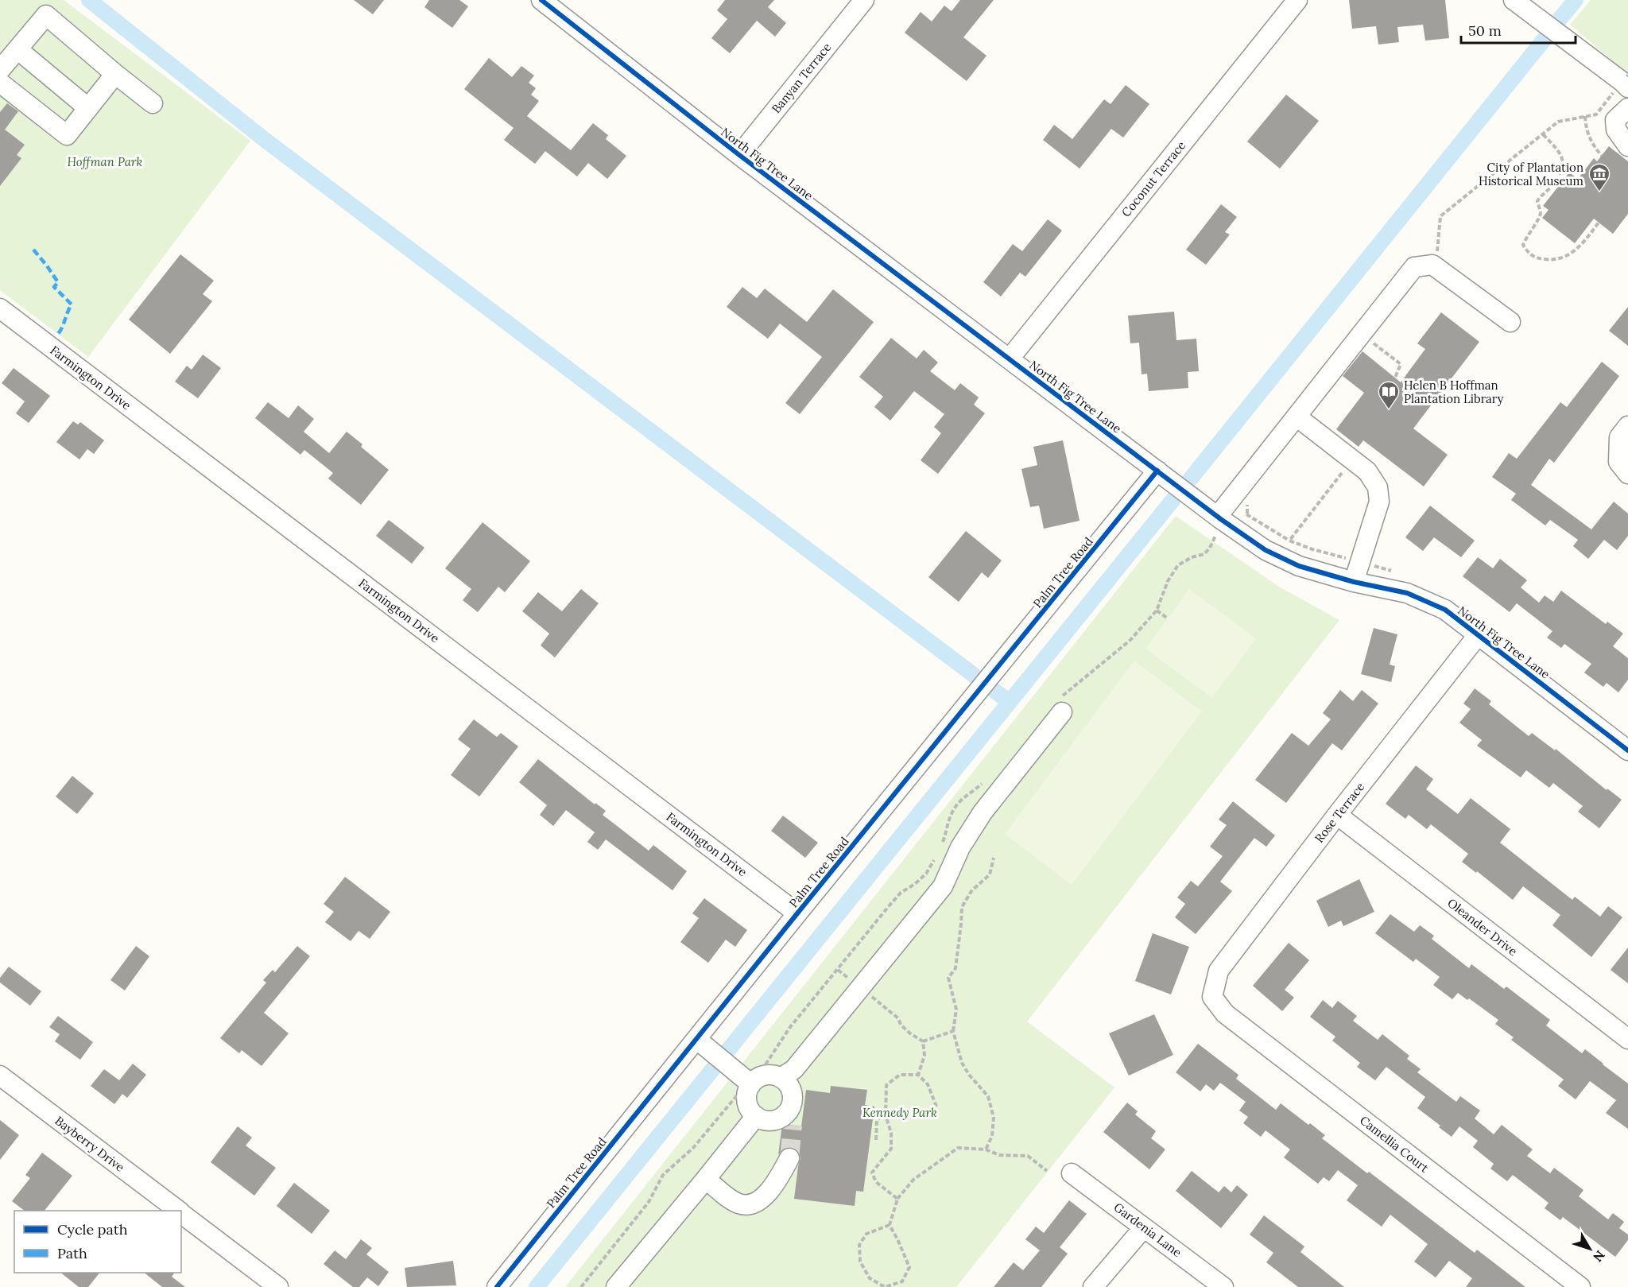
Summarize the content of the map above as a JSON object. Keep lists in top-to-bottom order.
{
  "streets": {
    "street": [
      "Banyan Terrace",
      "North Fig Tree Lane",
      "Coconut Terrace",
      "Farmington Drive",
      "Palm Tree Road",
      "Rose Terrace",
      "Oleander Drive",
      "Bayberry Drive",
      "Camellia Court",
      "Gardenia Lane"
    ]
  },
  "crossings": [
    ["Banyan Terrace", "North Fig Tree Lane"],
    ["North Fig Tree Lane", "Coconut Terrace"],
    ["North Fig Tree Lane", "Palm Tree Road"],
    ["North Fig Tree Lane", "Rose Terrace"],
    ["Farmington Drive", "Palm Tree Road"],
    ["Rose Terrace", "Oleander Drive"],
    ["Rose Terrace", "Camellia Court"]
  ],
  "parks": ["Hoffman Park", "Kennedy Park"],
  "places": {
    "museum": ["City of Plantation Historical Museum"],
    "library": ["Helen B Hoffman Plantation Library"]
  },
  "legend": ["Cycle path", "Path"],
  "scale_bar": "50 m",
  "north": "bottom right"
}
